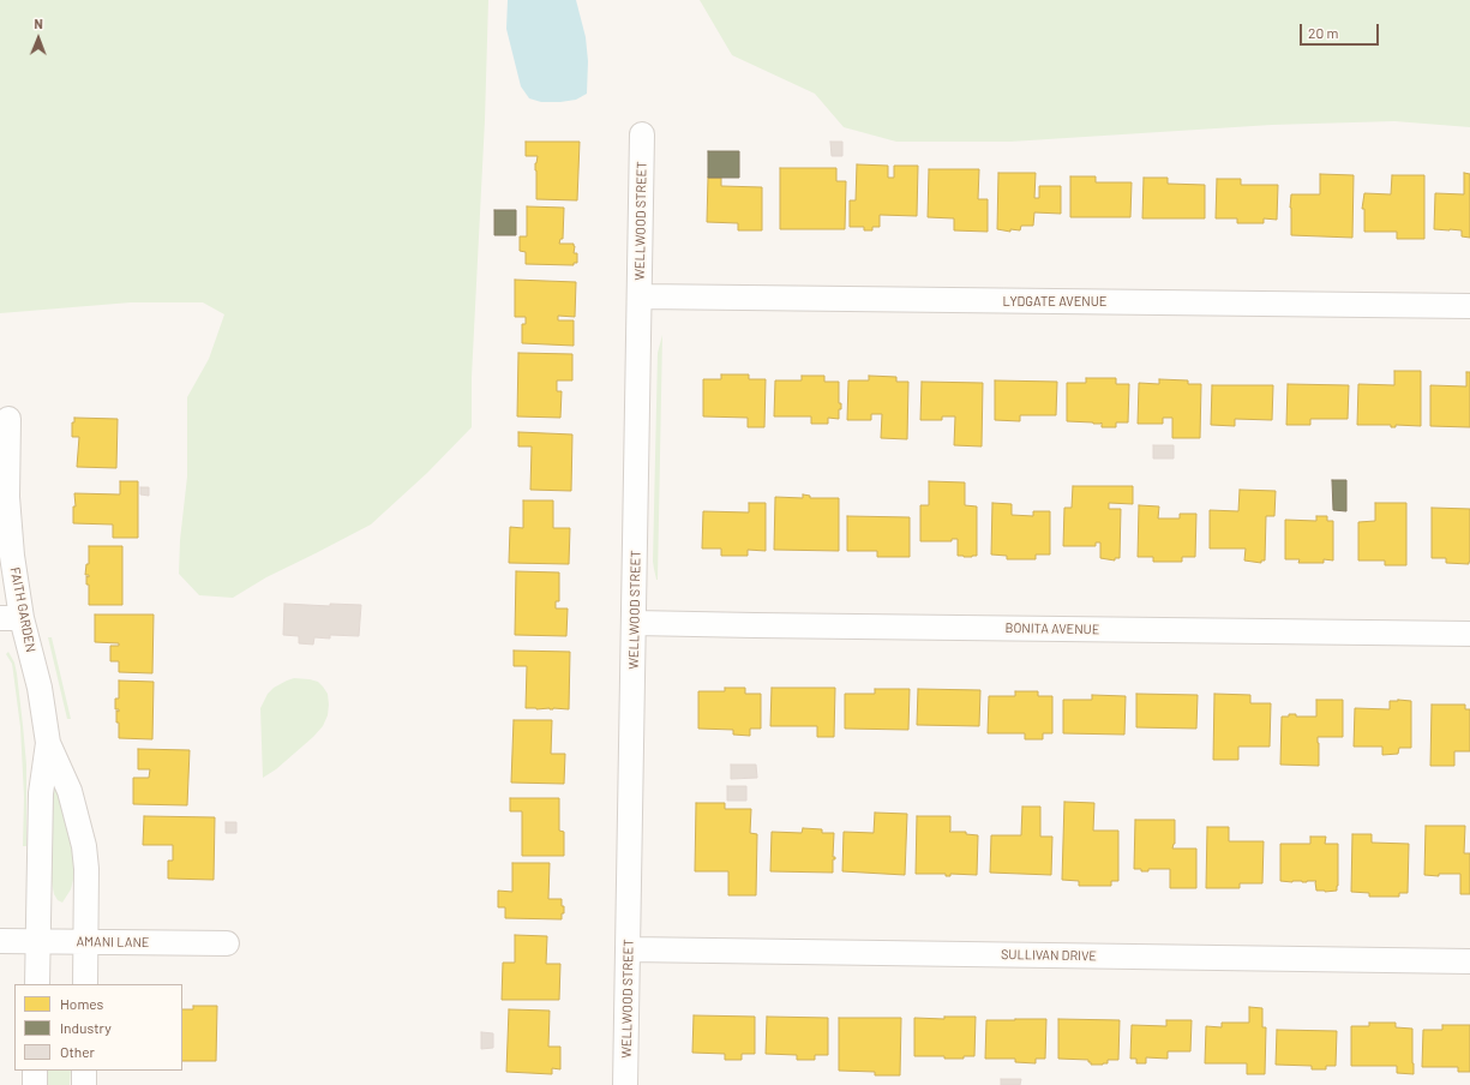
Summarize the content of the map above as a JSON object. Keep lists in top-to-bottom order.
{
  "streets": {
    "street": [
      "WELLWOOD STREET",
      "LYDGATE AVENUE",
      "FAITH GARDEN",
      "BONITA AVENUE",
      "AMANI LANE",
      "SULLIVAN DRIVE"
    ]
  },
  "crossings": [
    ["WELLWOOD STREET", "LYDGATE AVENUE"],
    ["WELLWOOD STREET", "BONITA AVENUE"],
    ["WELLWOOD STREET", "SULLIVAN DRIVE"],
    ["FAITH GARDEN", "AMANI LANE"]
  ],
  "legend": ["Homes", "Industry", "Other"],
  "scale_bar": "20 m",
  "north": "top"
}
